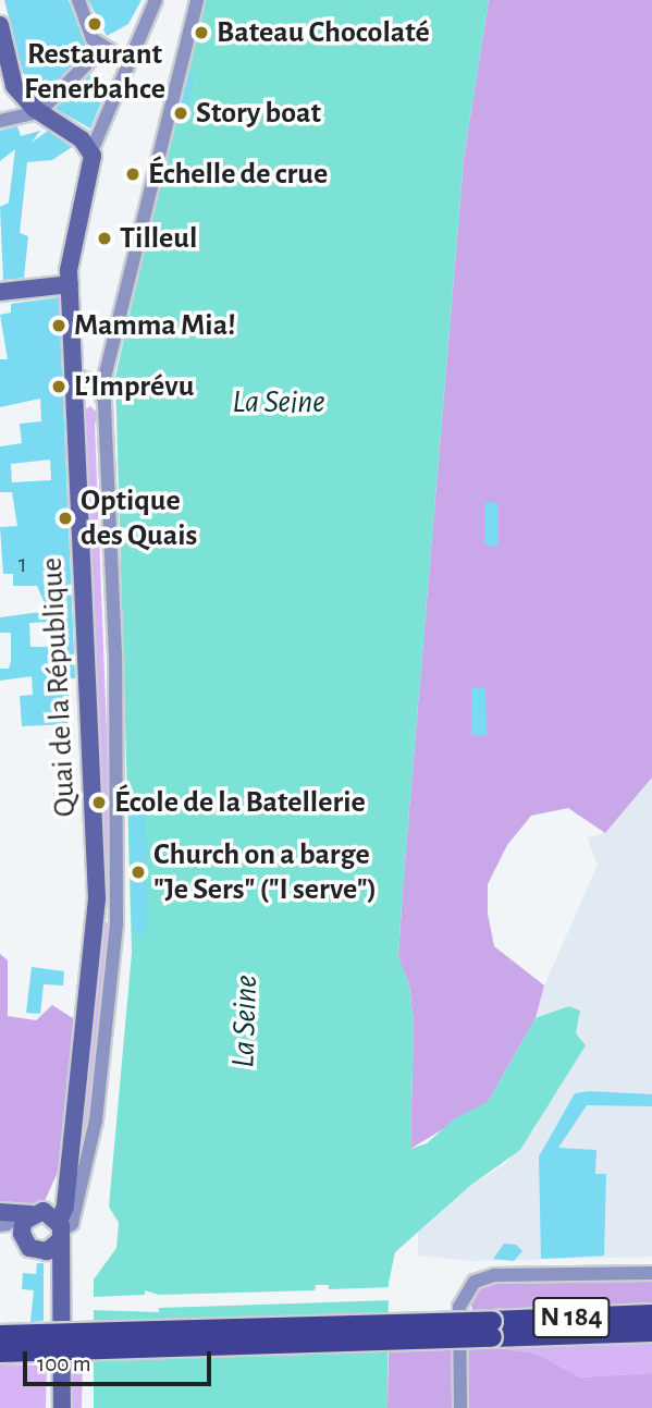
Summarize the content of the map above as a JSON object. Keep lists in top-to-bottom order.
{
  "streets": {
    "main road": ["Quai de la République", "N 184"]
  },
  "water": ["La Seine"],
  "places": [
    "Restaurant Fenerbahce",
    "Bateau Chocolaté",
    "Story boat",
    "Échelle de crue",
    "Tilleul",
    "Mamma Mia!",
    "L’Imprévu",
    "Optique des Quais",
    "École de la Batellerie",
    "Church on a barge \"Je Sers\" (\"I serve\")"
  ],
  "house_numbers": ["1"],
  "scale_bar": "100 m"
}
